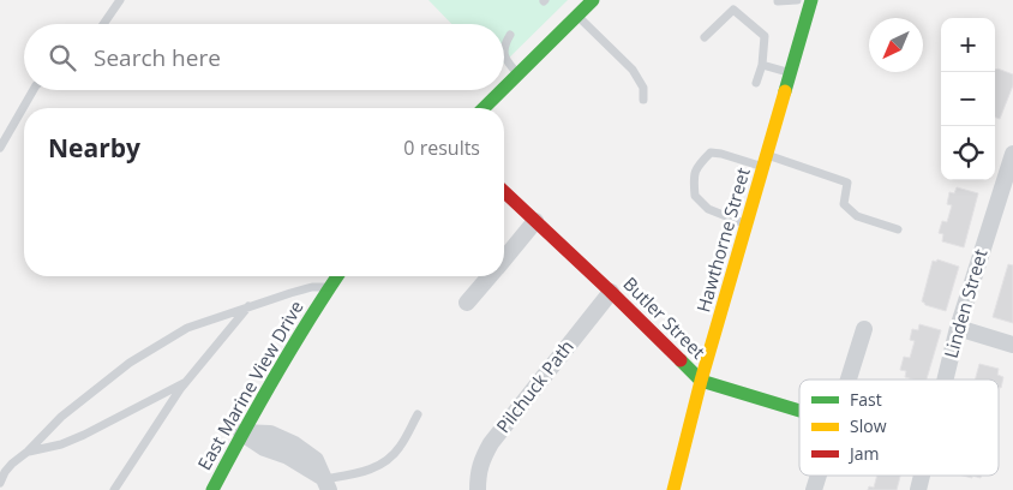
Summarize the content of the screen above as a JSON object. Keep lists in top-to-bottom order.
{
  "streets": {
    "street": [
      "Hawthorne Street",
      "Linden Street",
      "Butler Street",
      "East Marine View Drive",
      "Pilchuck Path"
    ]
  },
  "crossings": [
    ["Hawthorne Street", "Butler Street"],
    ["Butler Street", "Pilchuck Path"]
  ],
  "legend": ["Fast", "Slow", "Jam"],
  "north": "bottom left",
  "page": {
    "map_buttons": ["+", "−"],
    "search": "Search here",
    "heading": ["Nearby", "0 results"]
  }
}
